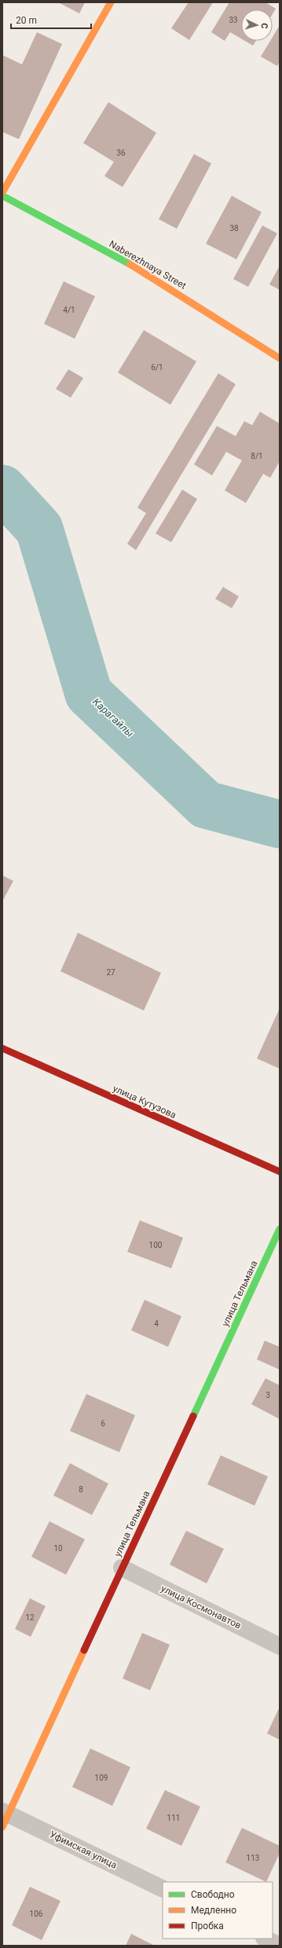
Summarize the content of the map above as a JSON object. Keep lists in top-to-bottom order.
{
  "streets": {
    "street": [
      "Naberezhnaya Street",
      "улица Кутузова",
      "улица Тельмана",
      "улица Космонавтов",
      "Уфимская улица"
    ]
  },
  "crossings": [
    ["улица Тельмана", "улица Космонавтов"],
    ["улица Тельмана", "Уфимская улица"]
  ],
  "water": ["Карагайлы"],
  "house_numbers": [
    "33",
    "36",
    "38",
    "4/1",
    "6/1",
    "8/1",
    "27",
    "100",
    "4",
    "3",
    "6",
    "8",
    "10",
    "12",
    "109",
    "111",
    "113",
    "106"
  ],
  "legend": ["Свободно", "Медленно", "Пробка"],
  "scale_bar": "20 m",
  "north": "right"
}
